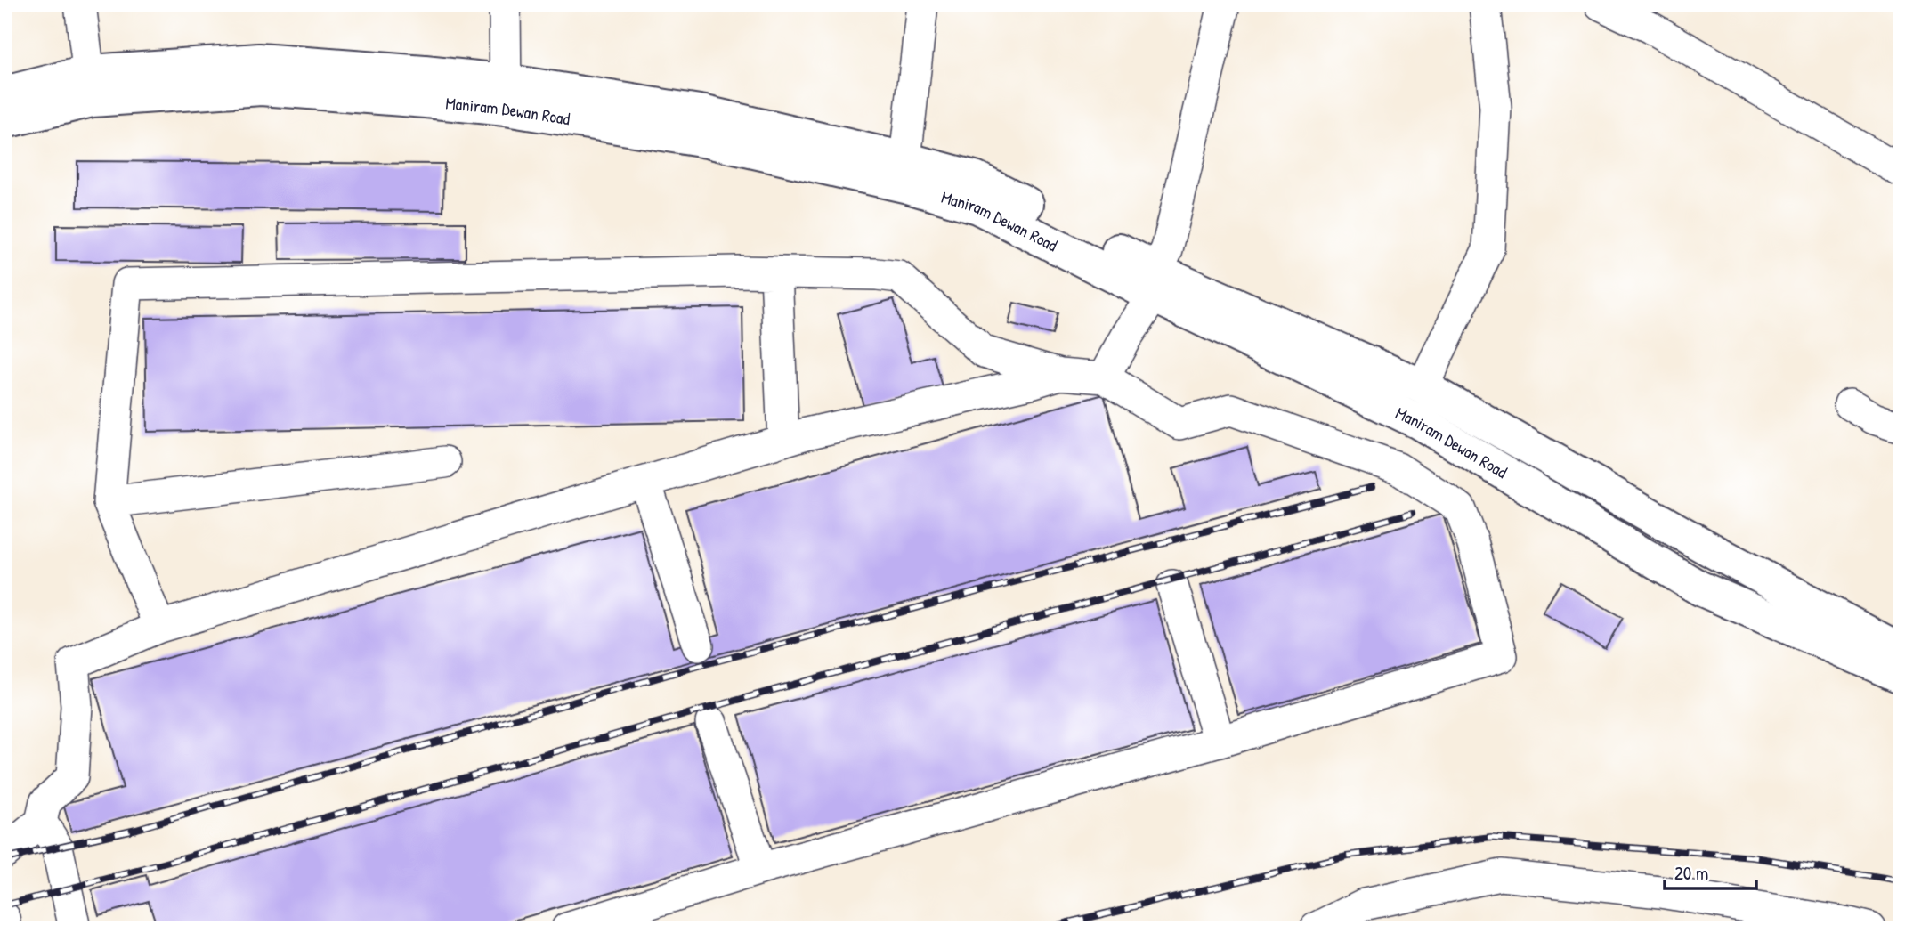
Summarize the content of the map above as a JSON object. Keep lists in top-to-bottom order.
{
  "streets": {
    "main road": ["Maniram Dewan Road"]
  },
  "scale_bar": "20 m"
}
